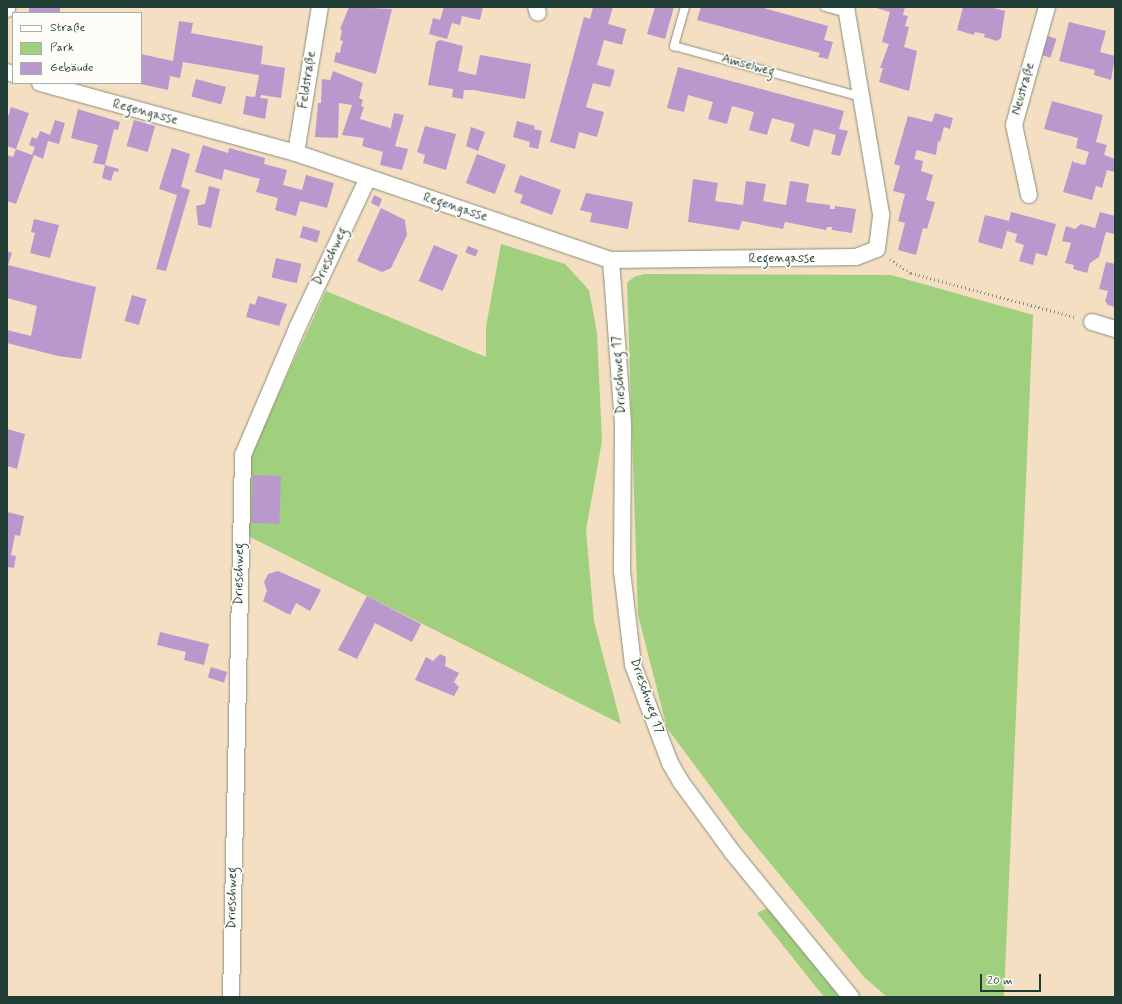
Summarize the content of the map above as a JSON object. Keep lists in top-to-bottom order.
{
  "streets": {
    "street": [
      "Feldstraße",
      "Neustraße",
      "Regengasse",
      "Drieschweg",
      "Drieschweg 17"
    ],
    "lane": ["Amselweg"]
  },
  "crossings": [
    ["Feldstraße", "Regengasse"],
    ["Regengasse", "Drieschweg"],
    ["Regengasse", "Drieschweg 17"]
  ],
  "legend": ["Straße", "Park", "Gebäude"],
  "scale_bar": "20 m"
}
